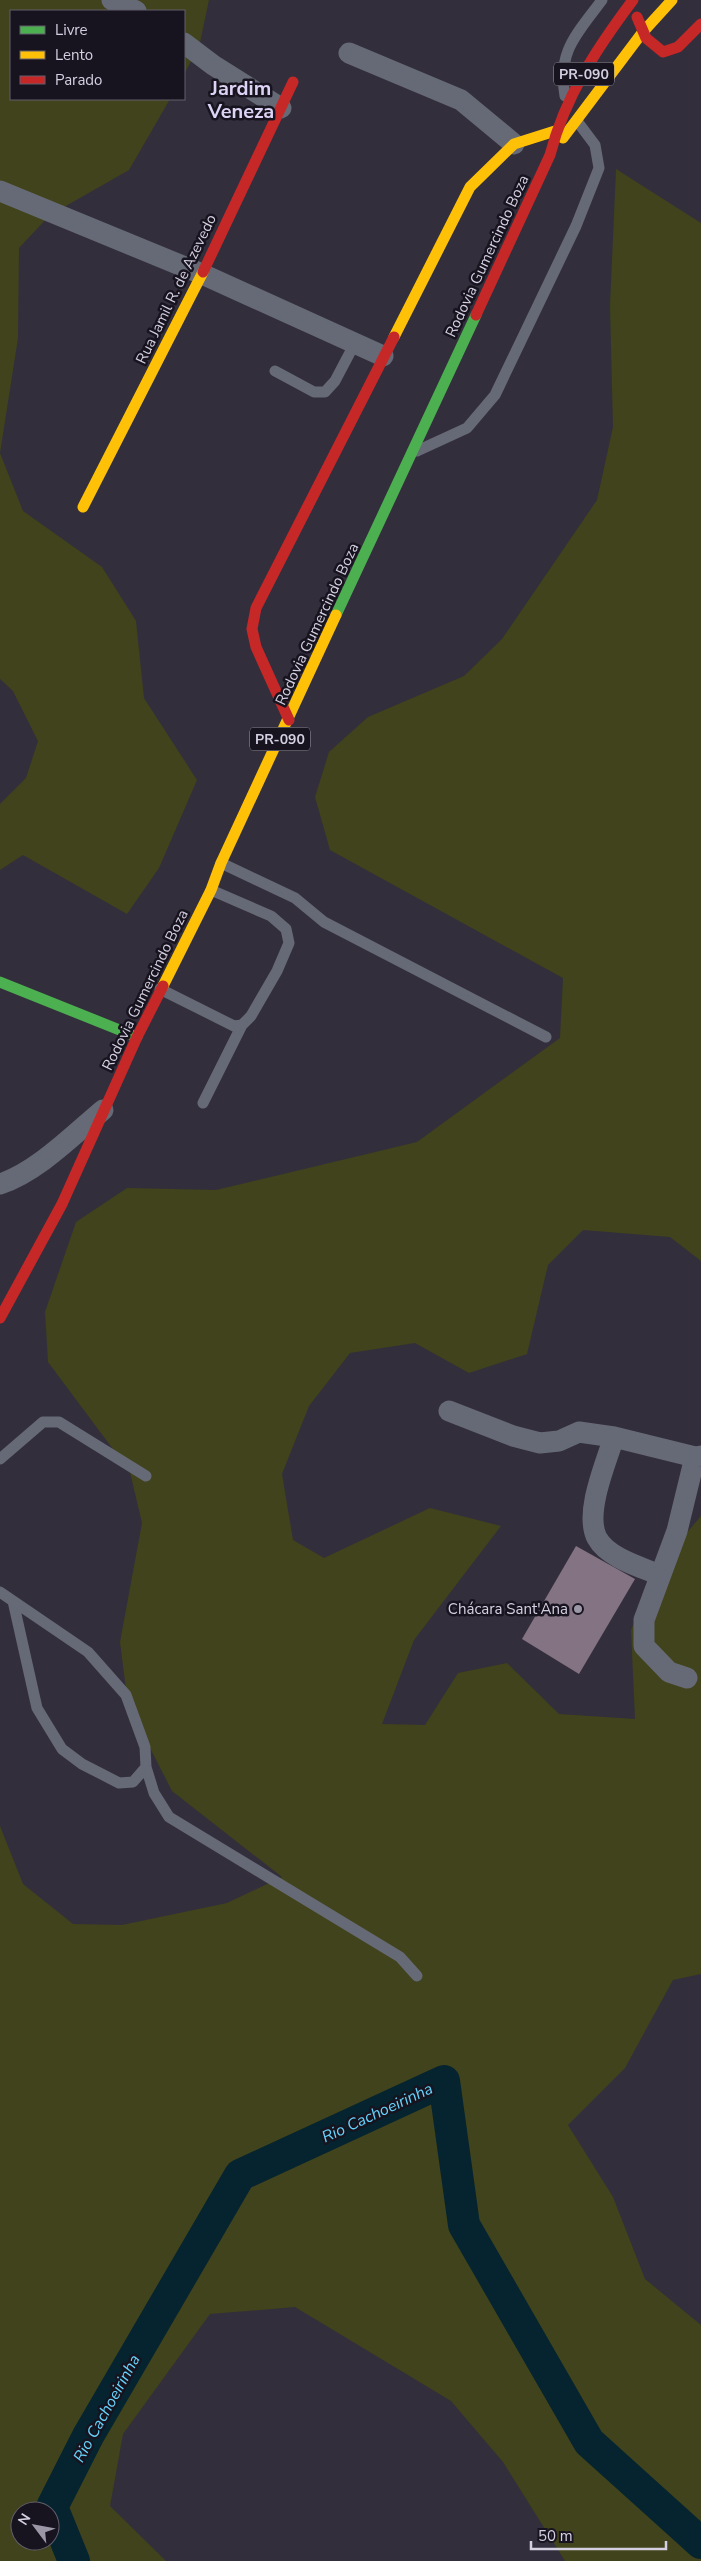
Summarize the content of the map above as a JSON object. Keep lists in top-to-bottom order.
{
  "streets": {
    "main road": ["PR-090", "Rodovia Gumercindo Boza", "Rua Jamil R. de Azevedo"]
  },
  "districts": ["Jardim Veneza"],
  "water": ["Rio Cachoeirinha"],
  "places": ["Chácara Sant'Ana"],
  "legend": ["Livre", "Lento", "Parado"],
  "scale_bar": "50 m",
  "north": "top left"
}
